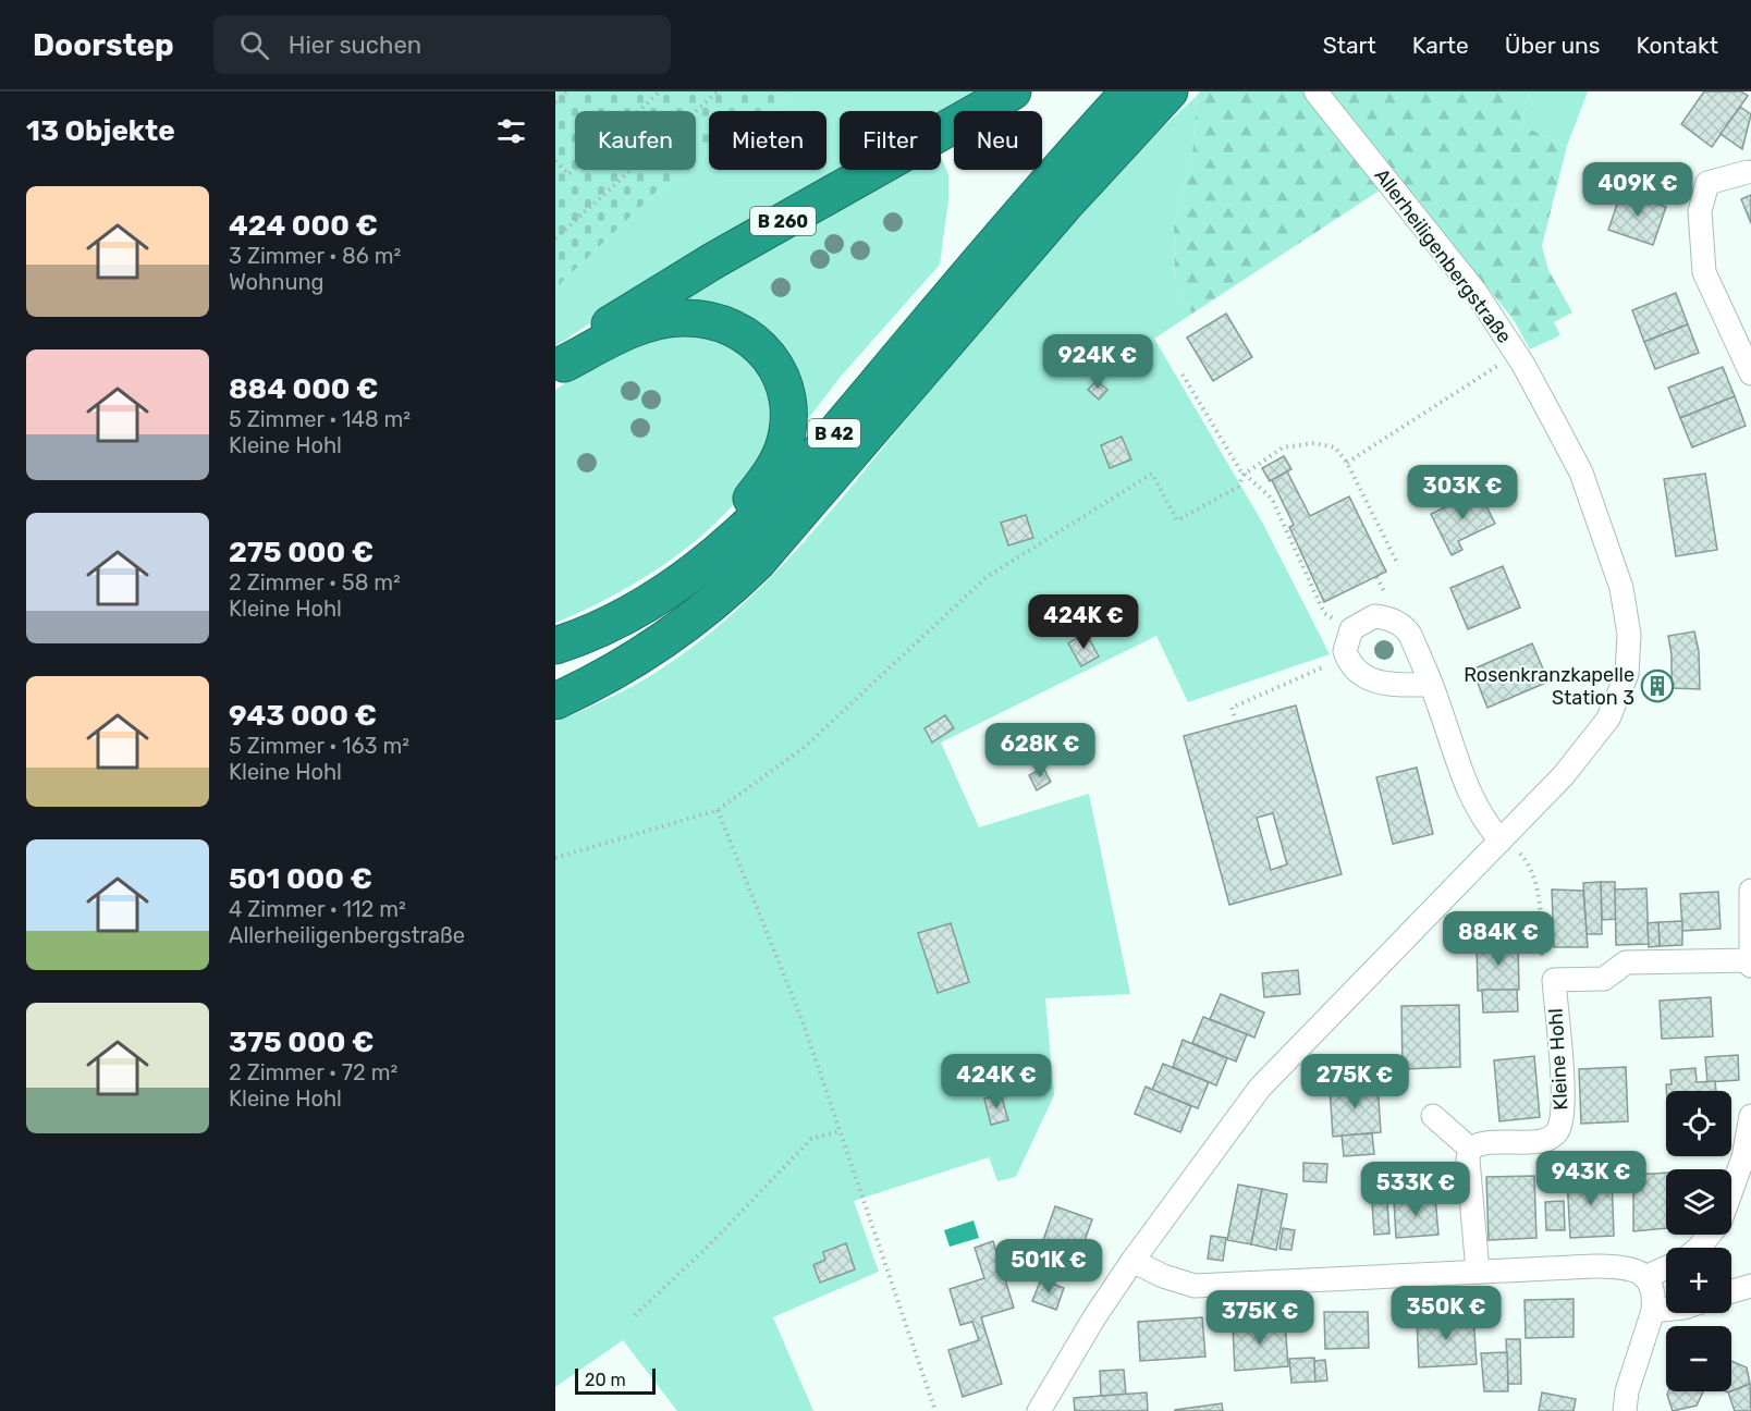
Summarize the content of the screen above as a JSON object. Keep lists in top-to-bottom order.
{
  "streets": {
    "highway": ["B 260", "B 42"],
    "street": ["Allerheiligenbergstraße", "Kleine Hohl"]
  },
  "crossings": [
    ["B 260", "B 42"]
  ],
  "places": {
    "building": ["Rosenkranzkapelle Station 3"]
  },
  "scale_bar": "20 m",
  "page": {
    "header": "Doorstep",
    "search": "Hier suchen",
    "nav": [
      "Start",
      "Karte",
      "Über uns",
      "Kontakt"
    ],
    "heading": "13 Objekte",
    "chip": [
      "Kaufen",
      "Mieten",
      "Filter",
      "Neu"
    ],
    "price": [
      "409K €",
      "924K €",
      "303K €",
      "424K €",
      "628K €",
      "884K €",
      "424K €",
      "275K €",
      "943K €",
      "533K €",
      "501K €",
      "350K €",
      "375K €"
    ],
    "list": [
      {
        "name": "424 000 €",
        "note": "3 Zimmer · 86 m² · Wohnung"
      },
      {
        "name": "884 000 €",
        "note": "5 Zimmer · 148 m² · Kleine Hohl"
      },
      {
        "name": "275 000 €",
        "note": "2 Zimmer · 58 m² · Kleine Hohl"
      },
      {
        "name": "943 000 €",
        "note": "5 Zimmer · 163 m² · Kleine Hohl"
      },
      {
        "name": "501 000 €",
        "note": "4 Zimmer · 112 m² · Allerheiligenbergstraße"
      },
      {
        "name": "375 000 €",
        "note": "2 Zimmer · 72 m² · Kleine Hohl"
      }
    ],
    "map_buttons": ["+", "−"],
    "scale": "20 m"
  }
}
